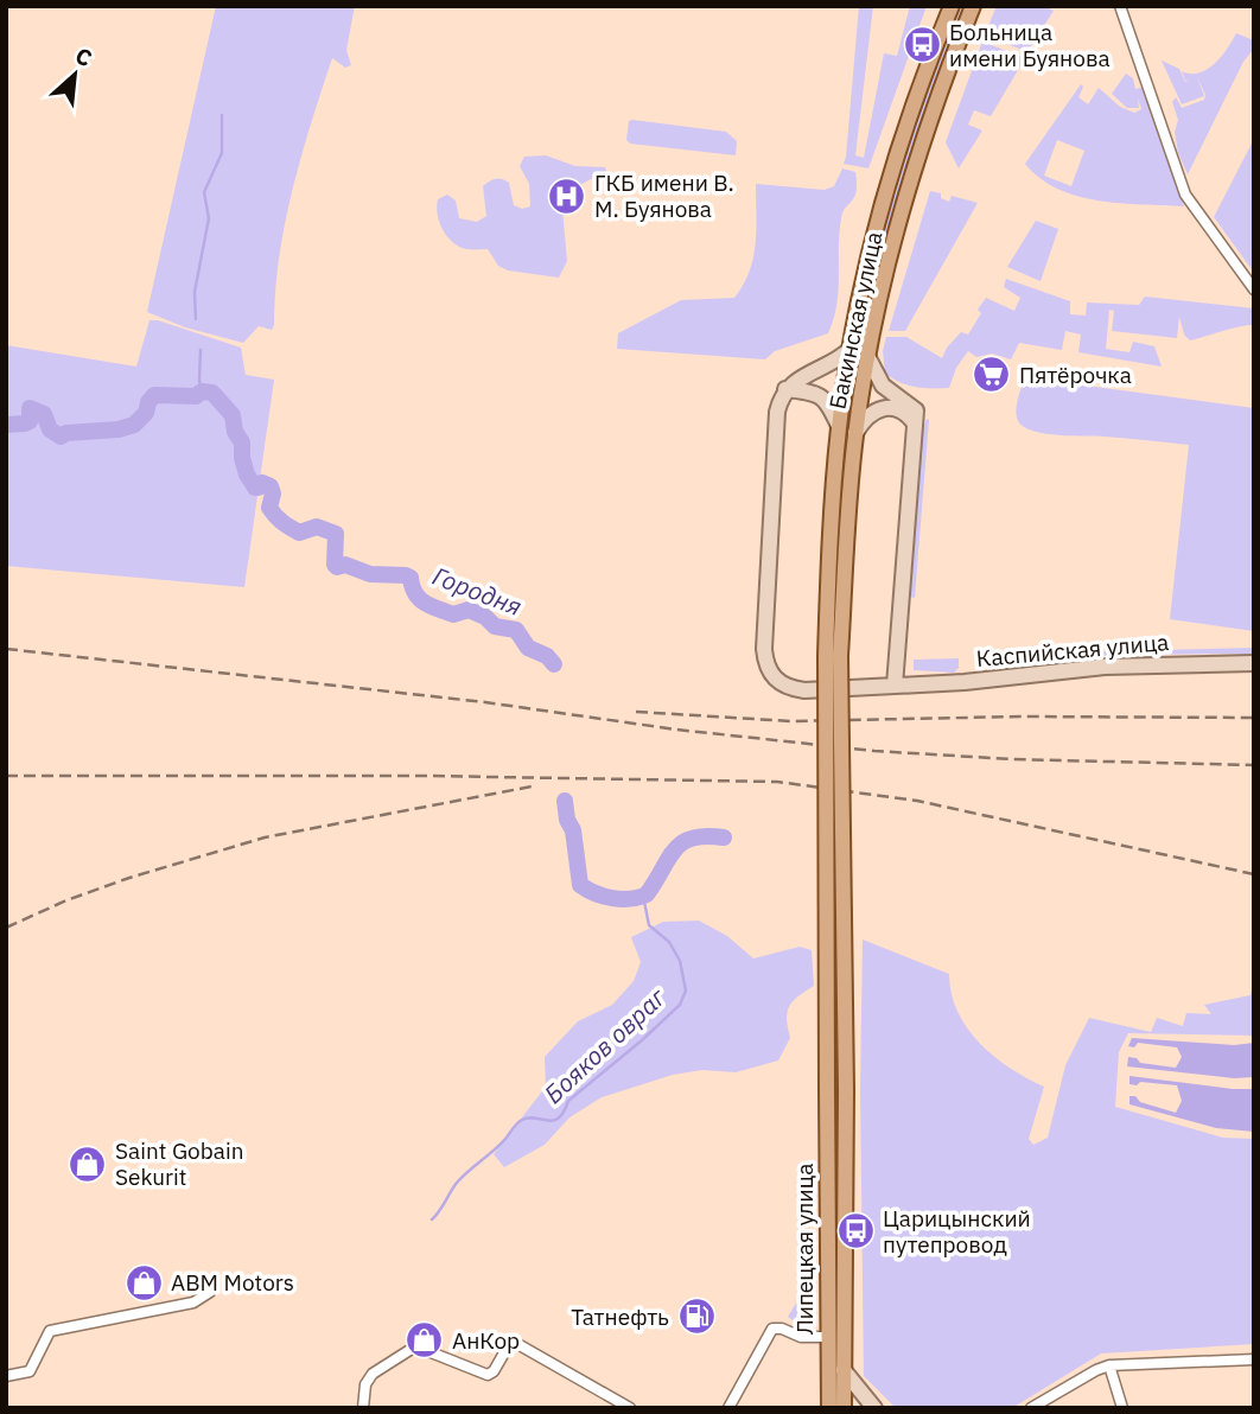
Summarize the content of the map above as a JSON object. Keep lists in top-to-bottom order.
{
  "streets": {
    "main road": ["Бакинская улица", "Каспийская улица", "Липецкая улица"]
  },
  "crossings": [
    ["Бакинская улица", "Липецкая улица"]
  ],
  "water": ["Городня", "Бояков овраг"],
  "places": {
    "bus stop": ["Больница имени Буянова", "Царицынский путепровод"],
    "hospital": ["ГКБ имени В. М. Буянова"],
    "supermarket": ["Пятёрочка"],
    "shop": ["Saint Gobain Sekurit", "ABM Motors", "АнКор"],
    "fuel station": ["Татнефть"]
  },
  "north": "top right"
}
